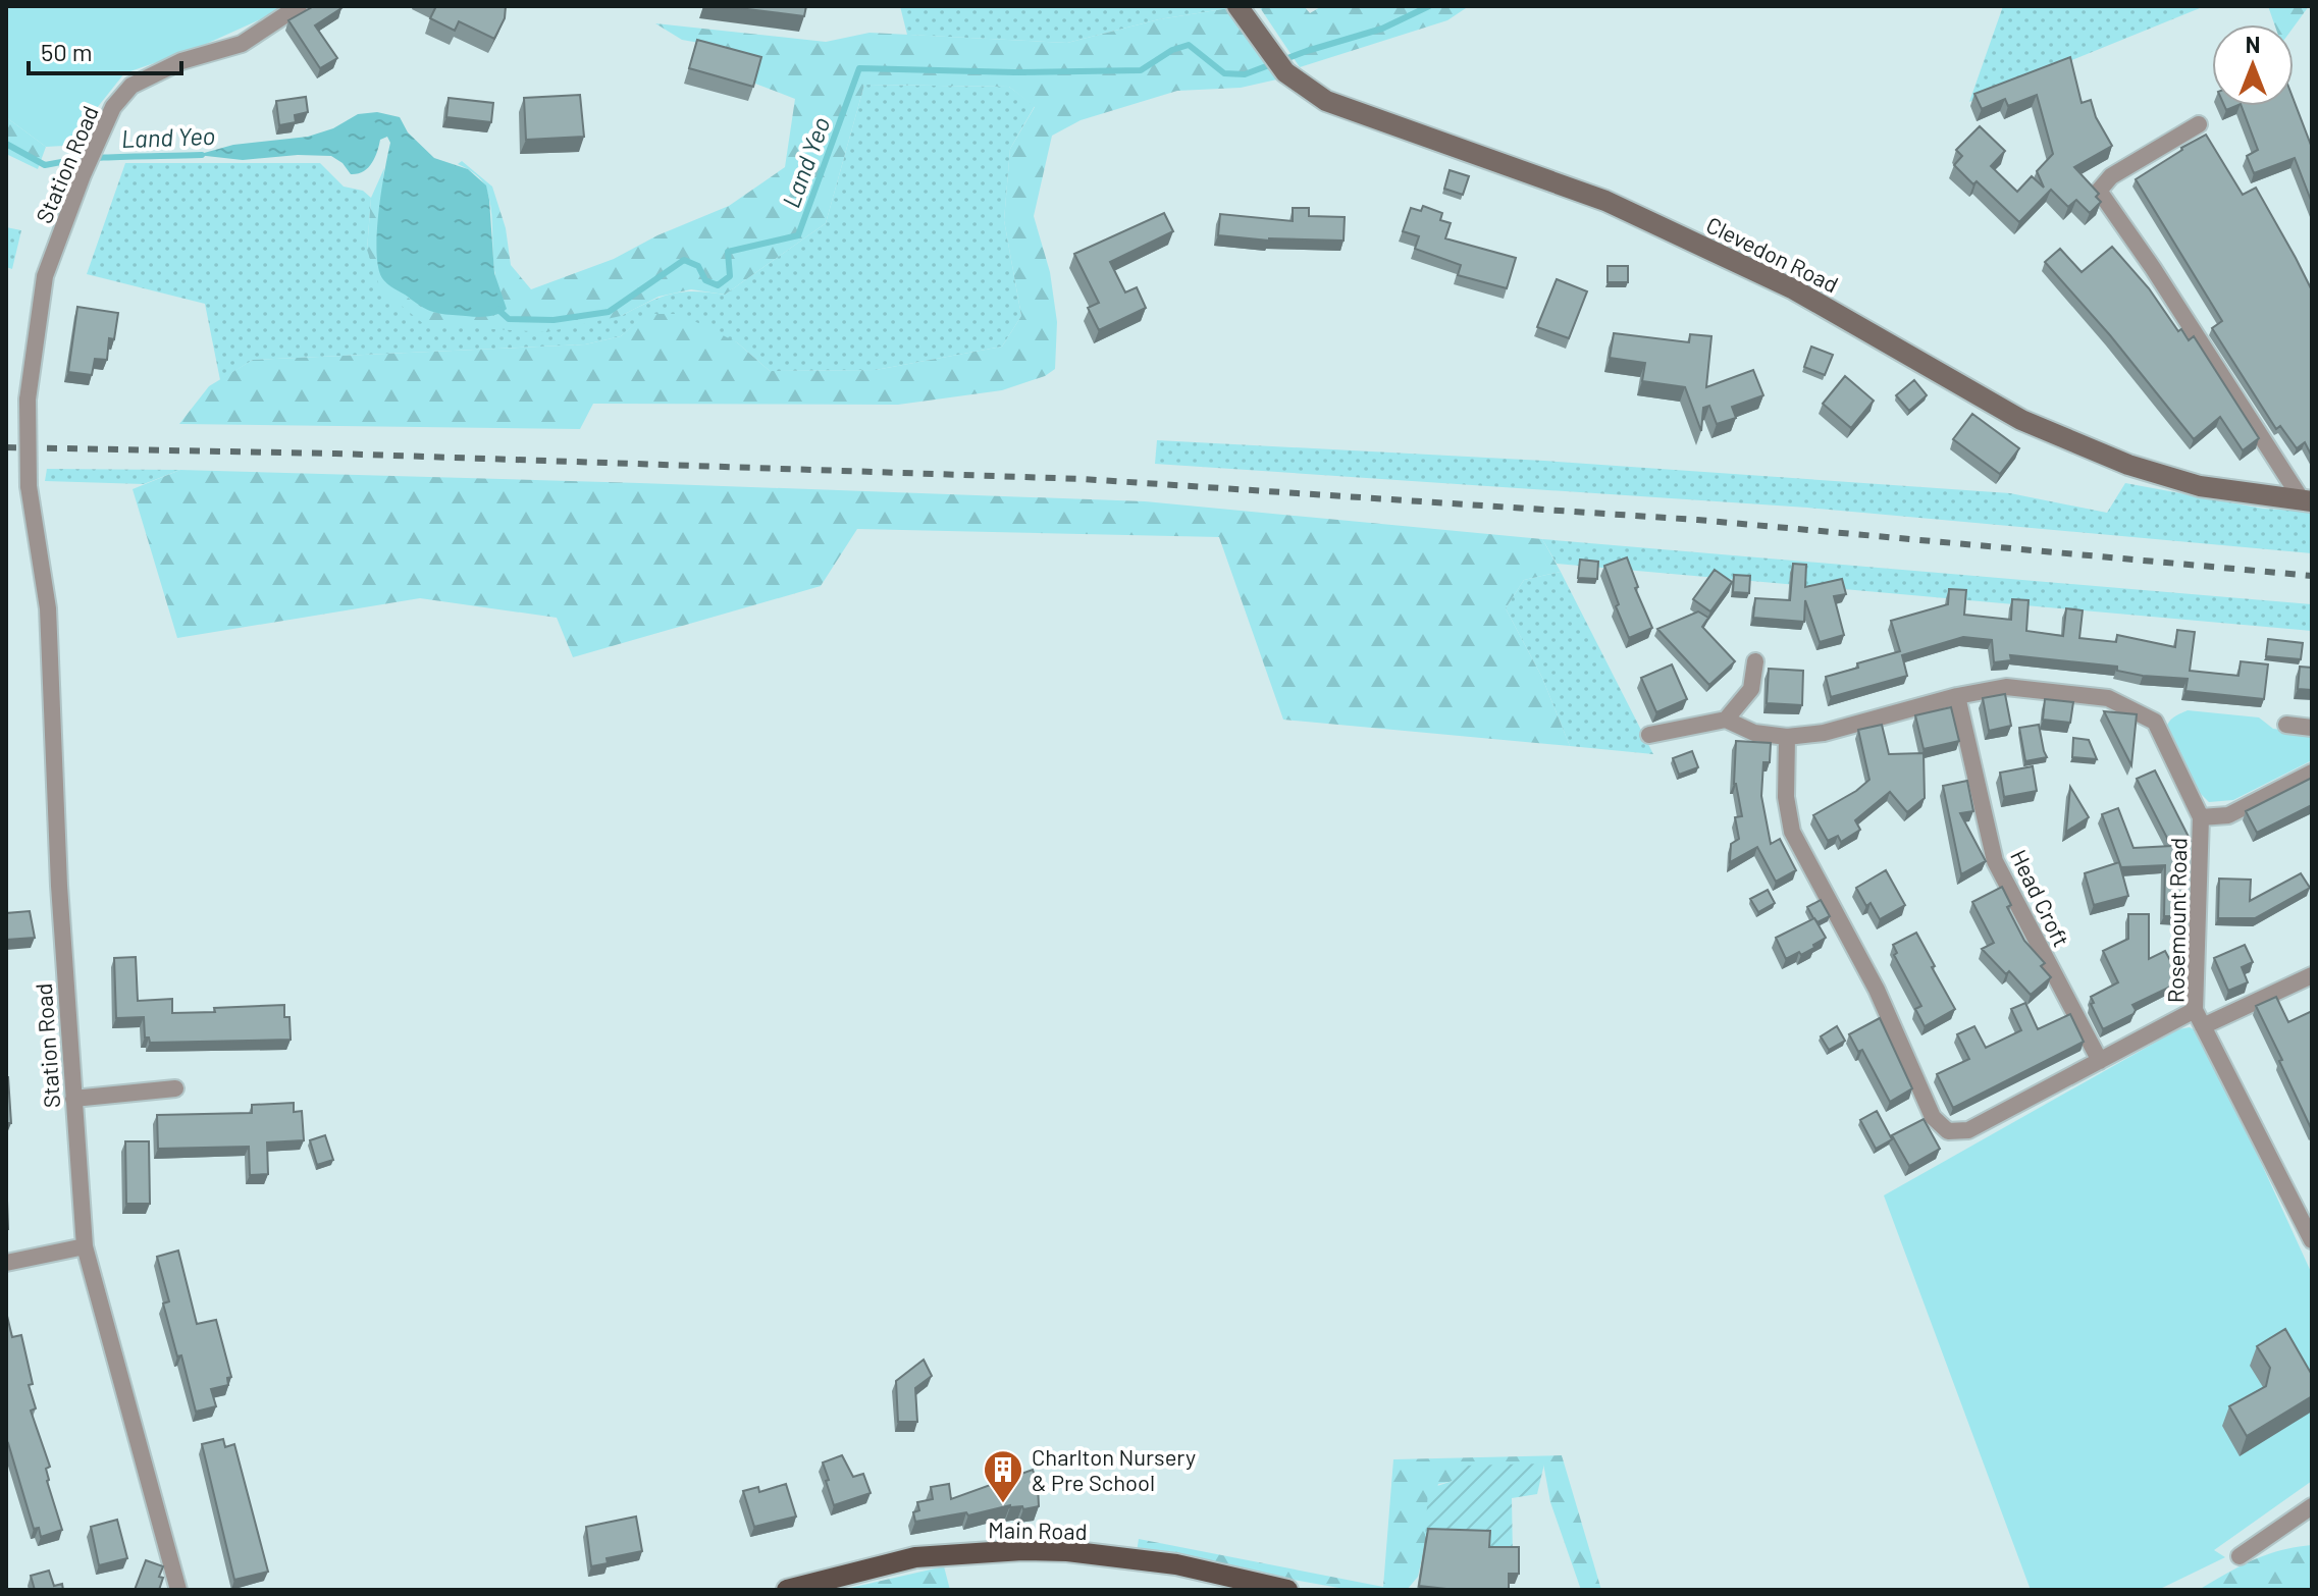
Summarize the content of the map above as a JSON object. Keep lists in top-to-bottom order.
{
  "streets": {
    "main road": ["Clevedon Road", "Main Road"],
    "street": ["Station Road", "Head Croft", "Rosemount Road"]
  },
  "crossings": [
    ["Head Croft", "Rosemount Road"]
  ],
  "water": ["Land Yeo"],
  "places": {
    "building": ["Charlton Nursery & Pre School"]
  },
  "scale_bar": "50 m",
  "north": "top"
}
